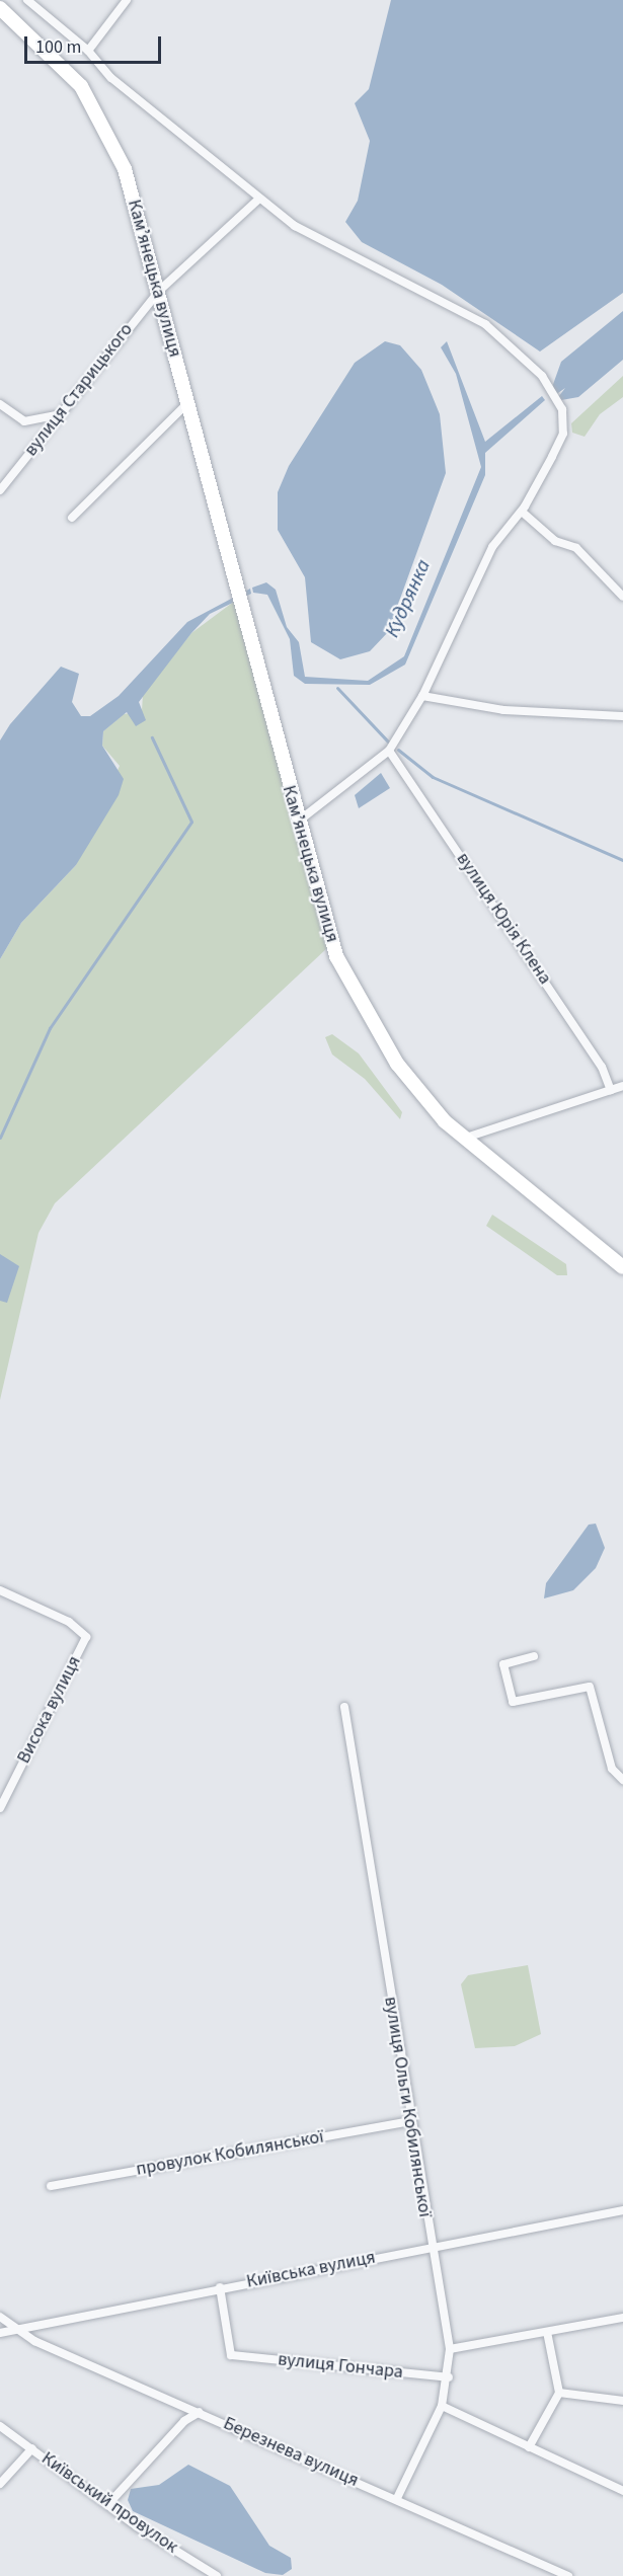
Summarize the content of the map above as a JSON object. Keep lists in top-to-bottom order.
{
  "streets": {
    "main road": ["Камʼянецька вулиця"],
    "street": [
      "вулиця Старицького",
      "вулиця Юрія Клена",
      "Висока вулиця",
      "вулиця Ольги Кобилянської",
      "провулок Кобилянської",
      "Київська вулиця",
      "вулиця Гончара",
      "Березнева вулиця",
      "Київський провулок"
    ]
  },
  "crossings": [
    ["Камʼянецька вулиця", "вулиця Старицького"],
    ["вулиця Ольги Кобилянської", "провулок Кобилянської"],
    ["вулиця Ольги Кобилянської", "Київська вулиця"],
    ["вулиця Ольги Кобилянської", "вулиця Гончара"],
    ["вулиця Ольги Кобилянської", "Березнева вулиця"],
    ["Київська вулиця", "вулиця Гончара"],
    ["Київська вулиця", "Березнева вулиця"]
  ],
  "water": ["Кудрянка"],
  "scale_bar": "100 m"
}
